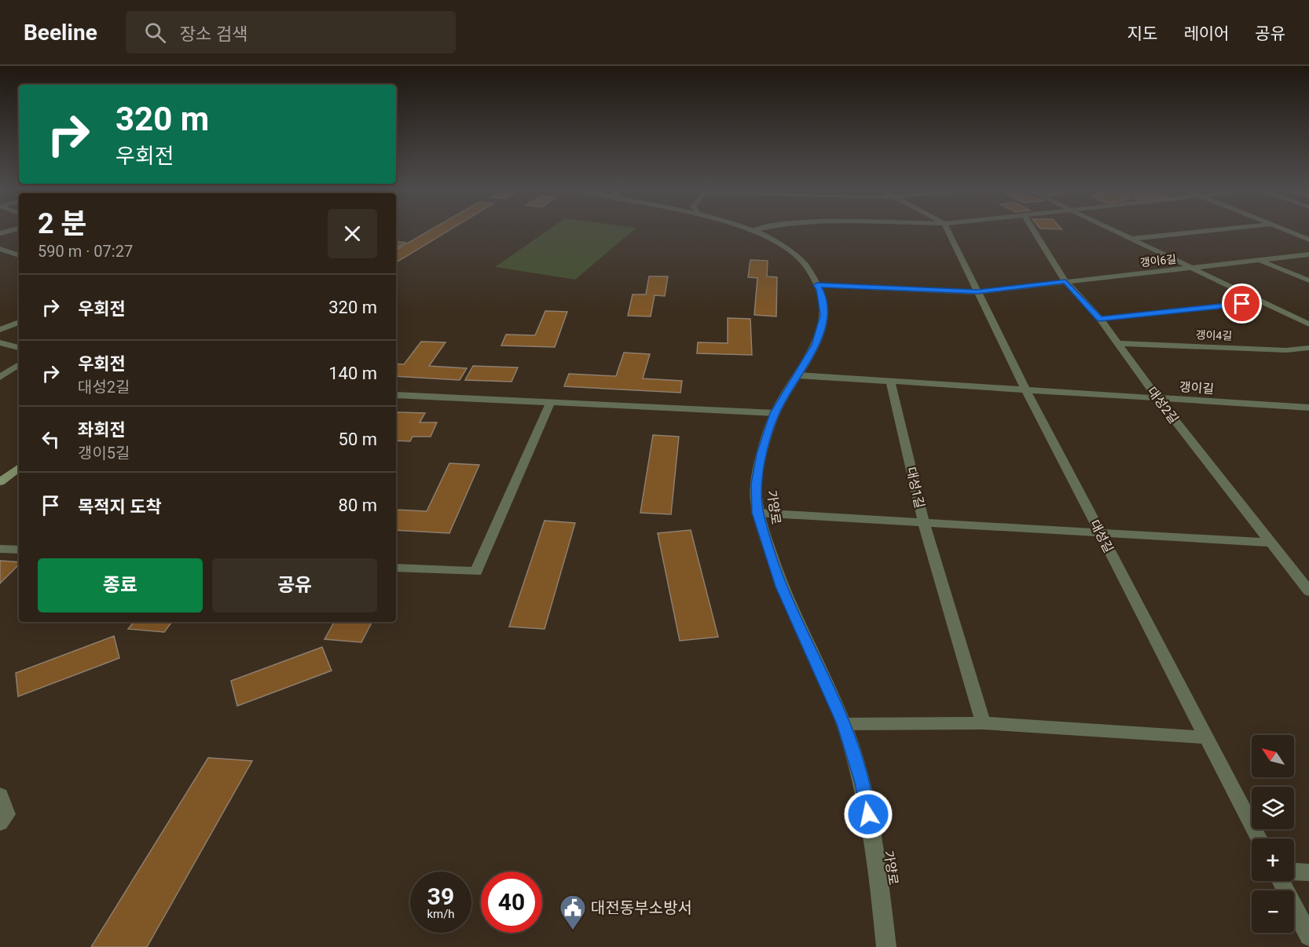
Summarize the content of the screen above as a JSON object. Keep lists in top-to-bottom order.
{
  "streets": {
    "street": [
      "갱이6길",
      "갱이4길",
      "갱이길",
      "대성2길",
      "대성1길",
      "가양로",
      "대성길"
    ]
  },
  "crossings": [
    ["갱이6길", "대성2길"],
    ["갱이6길", "가양로"],
    ["갱이6길", "대성길"],
    ["갱이4길", "대성2길"],
    ["갱이길", "대성2길"],
    ["갱이길", "대성길"]
  ],
  "places": {
    "public building": ["대전동부소방서"]
  },
  "north": "top left",
  "page": {
    "header": "Beeline",
    "search": "장소 검색",
    "nav": ["지도", "레이어", "공유"],
    "turn": ["320 m", "우회전"],
    "heading": ["2 분", "590 m · 07:27"],
    "list": [
      {
        "name": "우회전",
        "value": "320 m"
      },
      {
        "name": "우회전",
        "note": "대성2길",
        "value": "140 m"
      },
      {
        "name": "좌회전",
        "note": "갱이5길",
        "value": "50 m"
      },
      {
        "name": "목적지 도착",
        "value": "80 m"
      }
    ],
    "buttons": ["종료", "공유"],
    "map_buttons": ["+", "−"],
    "speed": "39 km/h",
    "limit": "40"
  }
}
